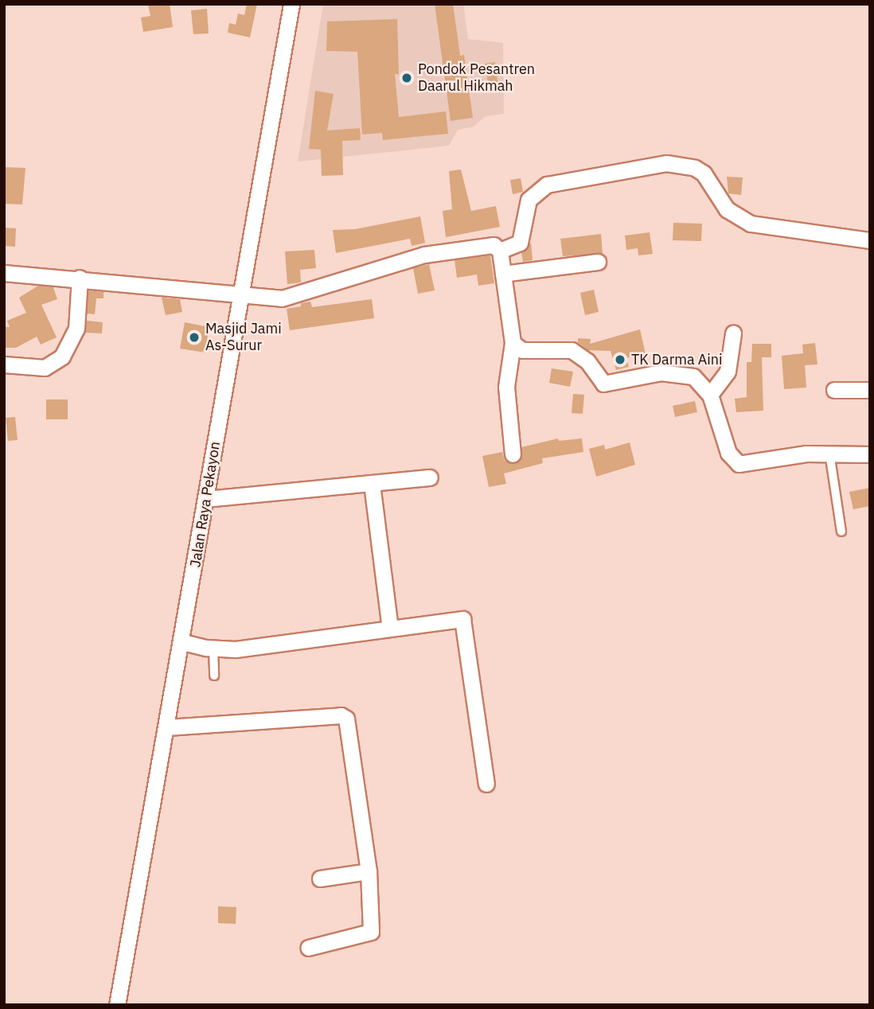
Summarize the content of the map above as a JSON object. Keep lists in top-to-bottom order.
{
  "streets": {
    "street": ["Jalan Raya Pekayon"]
  },
  "places": ["Pondok Pesantren Daarul Hikmah", "Masjid Jami As-Surur", "TK Darma Aini"]
}
